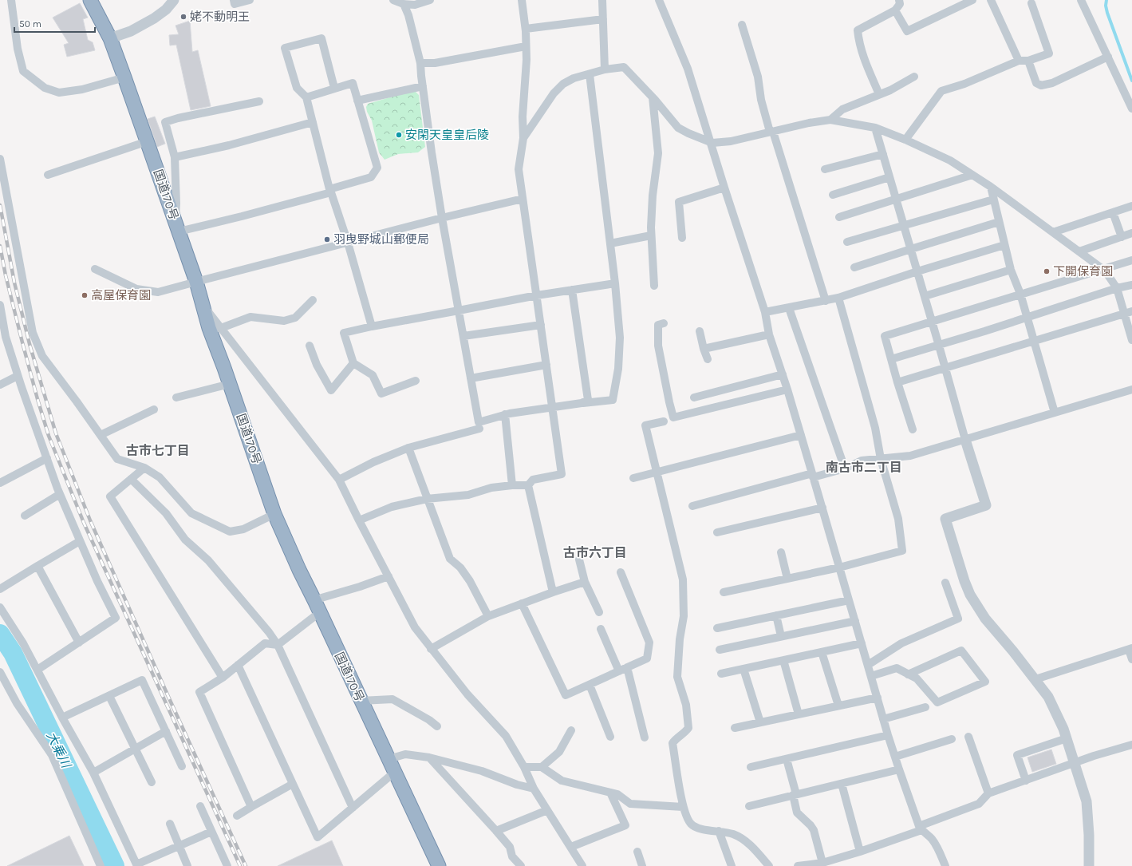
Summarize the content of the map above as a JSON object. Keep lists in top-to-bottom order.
{
  "streets": {
    "highway": ["国道170号"]
  },
  "districts": ["古市七丁目", "南古市二丁目", "古市六丁目"],
  "water": ["大乗川"],
  "places": [
    "姥不動明王",
    "安閑天皇皇后陵",
    "羽曳野城山郵便局",
    "下開保育園",
    "高屋保育園"
  ],
  "scale_bar": "50 m"
}
